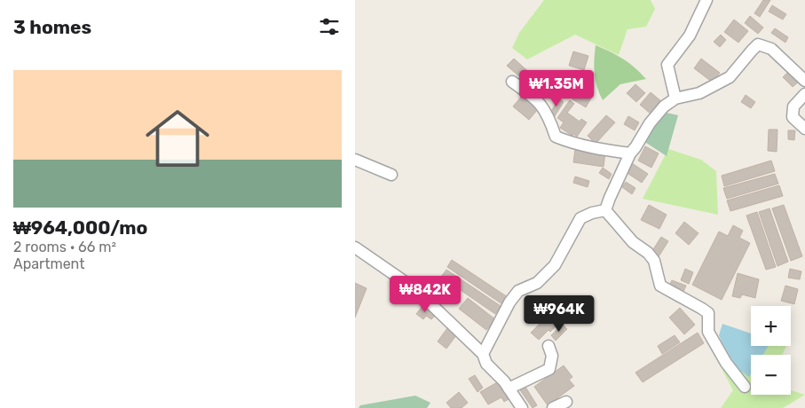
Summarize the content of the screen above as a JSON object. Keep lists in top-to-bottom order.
{
  "page": {
    "heading": "3 homes",
    "list": [
      {
        "name": "₩964,000/mo",
        "note": "2 rooms · 66 m² · Apartment"
      }
    ],
    "price": ["₩1.35M", "₩842K", "₩964K"],
    "map_buttons": ["+", "−"]
  }
}
